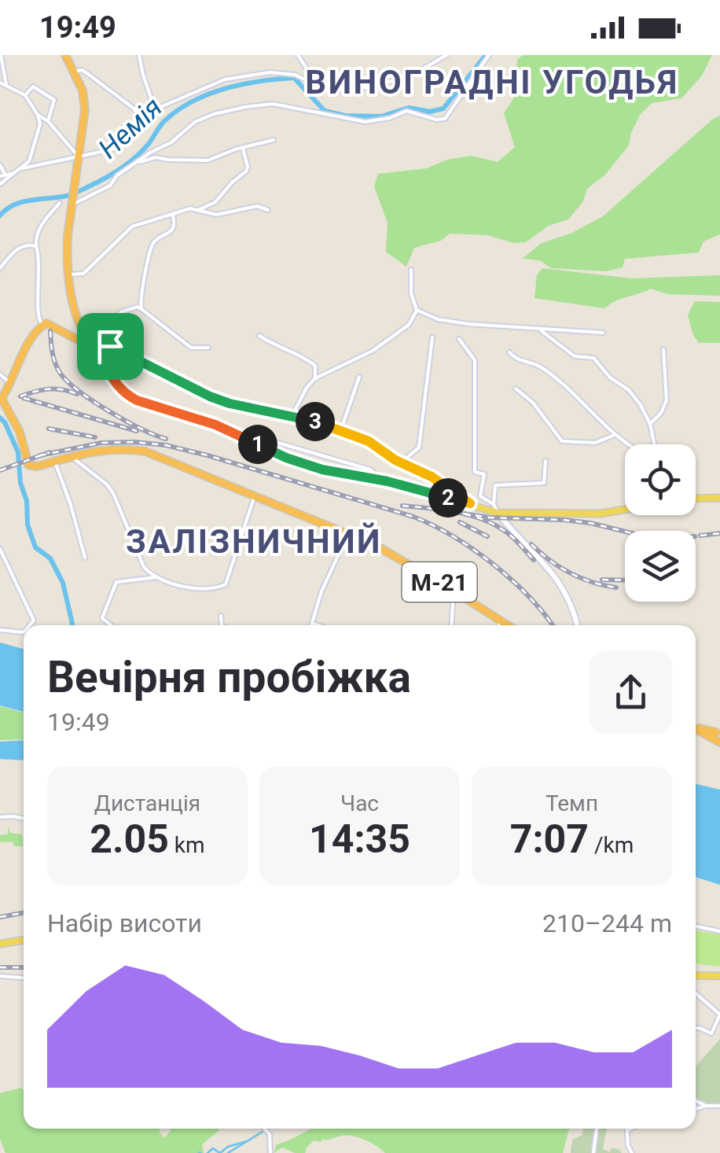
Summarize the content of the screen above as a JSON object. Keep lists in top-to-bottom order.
{
  "streets": {
    "highway": ["М-21"]
  },
  "districts": ["ВИНОГРАДНІ УГОДЬЯ", "ЗАЛІЗНИЧНИЙ"],
  "water": ["Немія"],
  "page": {
    "status": "19:49",
    "pins": ["3", "1", "2"],
    "heading": ["Вечірня пробіжка", "19:49"],
    "stats": [
      ["Дистанція", "2.05 km"],
      ["Час", "14:35"],
      ["Темп", "7:07 /km"]
    ],
    "chart": ["Набір висоти", "210–244 m"]
  }
}
